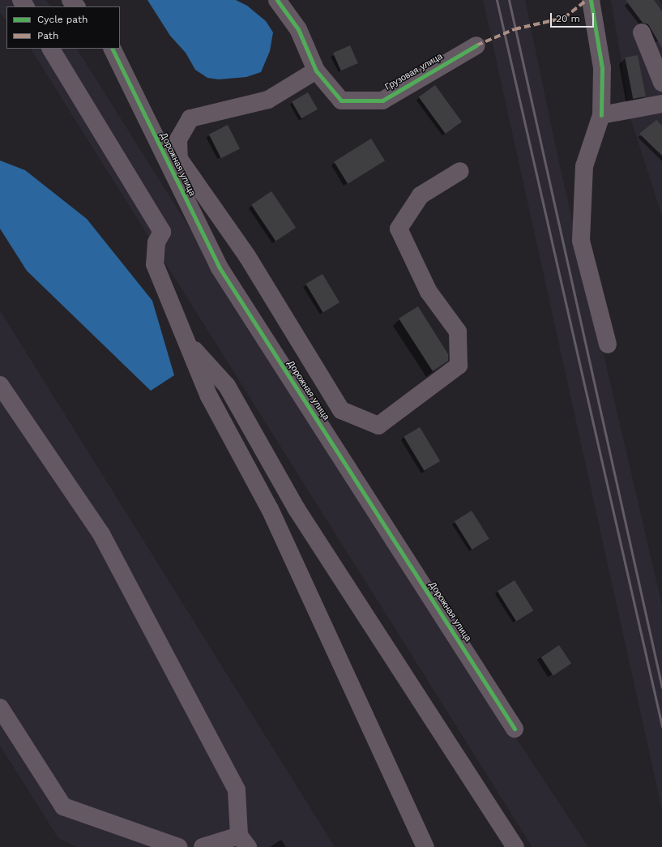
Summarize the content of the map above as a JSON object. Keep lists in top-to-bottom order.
{
  "streets": {
    "street": ["Грузовая улица", "Дорожная улица"]
  },
  "legend": ["Cycle path", "Path"],
  "scale_bar": "20 m"
}
